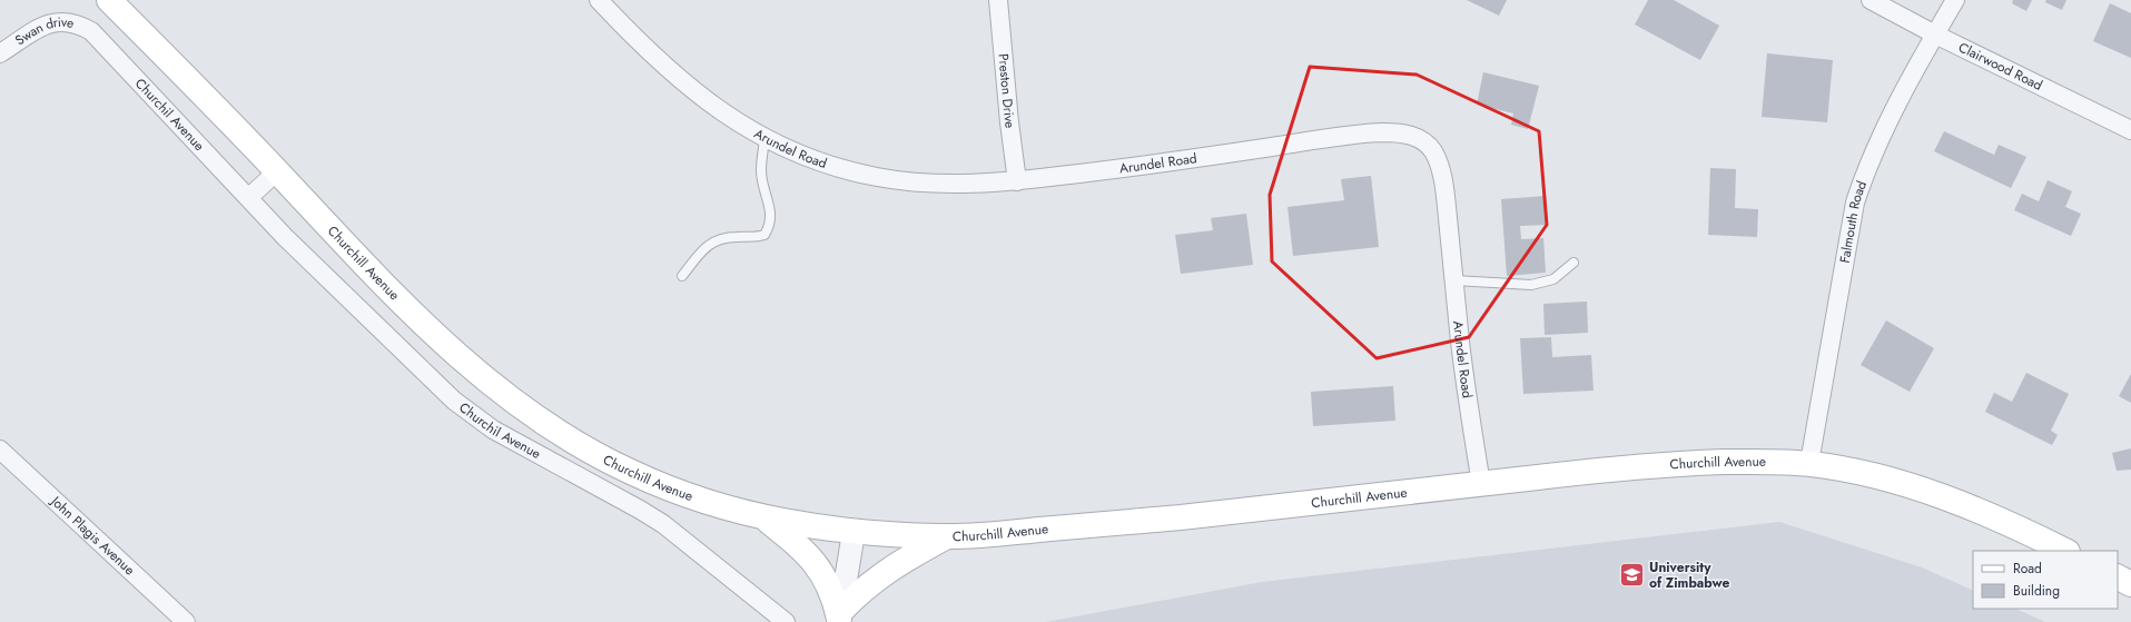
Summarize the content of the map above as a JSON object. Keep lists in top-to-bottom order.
{
  "streets": {
    "main road": ["Churchill Avenue"],
    "street": [
      "Swan drive",
      "Clairwood Road",
      "Preston Drive",
      "Churchil Avenue",
      "Arundel Road",
      "Falmouth Road",
      "John Plagis Avenue"
    ]
  },
  "crossings": [
    ["Swan drive", "Churchil Avenue"],
    ["Clairwood Road", "Falmouth Road"],
    ["Preston Drive", "Arundel Road"],
    ["Arundel Road", "Churchill Avenue"],
    ["Falmouth Road", "Churchill Avenue"]
  ],
  "places": {
    "school or university": ["University of Zimbabwe"]
  },
  "legend": ["Road", "Building"]
}
